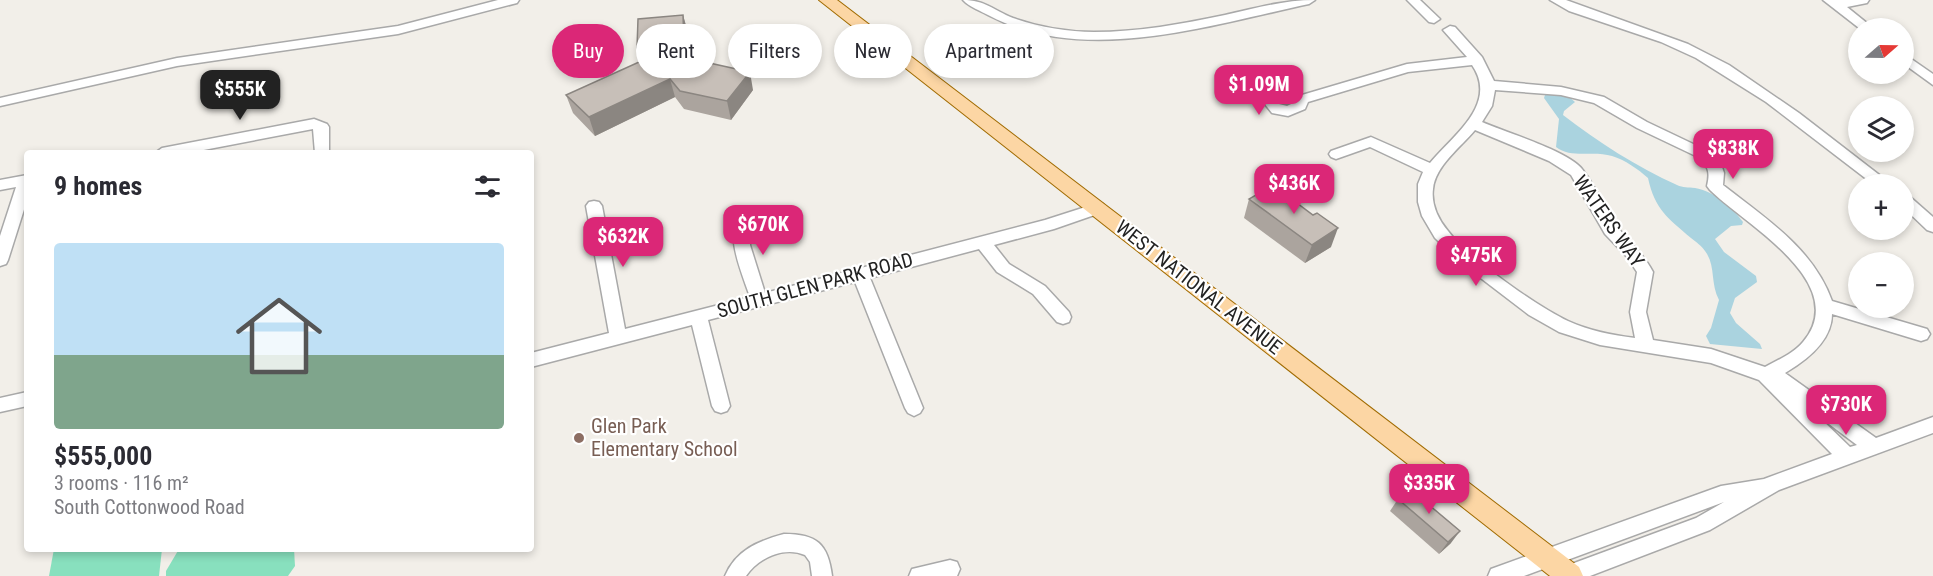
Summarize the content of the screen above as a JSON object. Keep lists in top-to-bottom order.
{
  "streets": {
    "main road": ["WEST NATIONAL AVENUE"],
    "street": ["WATERS WAY", "SOUTH GLEN PARK ROAD"]
  },
  "crossings": [
    ["SOUTH GLEN PARK ROAD", "WEST NATIONAL AVENUE"]
  ],
  "places": ["Glen Park Elementary School"],
  "north": "right",
  "page": {
    "map_buttons": ["+", "−"],
    "chip": [
      "Buy",
      "Rent",
      "Filters",
      "New",
      "Apartment"
    ],
    "price": [
      "$1.09M",
      "$555K",
      "$838K",
      "$436K",
      "$670K",
      "$632K",
      "$475K",
      "$730K",
      "$335K"
    ],
    "heading": "9 homes",
    "list": [
      {
        "name": "$555,000",
        "note": "3 rooms · 116 m² · South Cottonwood Road"
      }
    ]
  }
}
